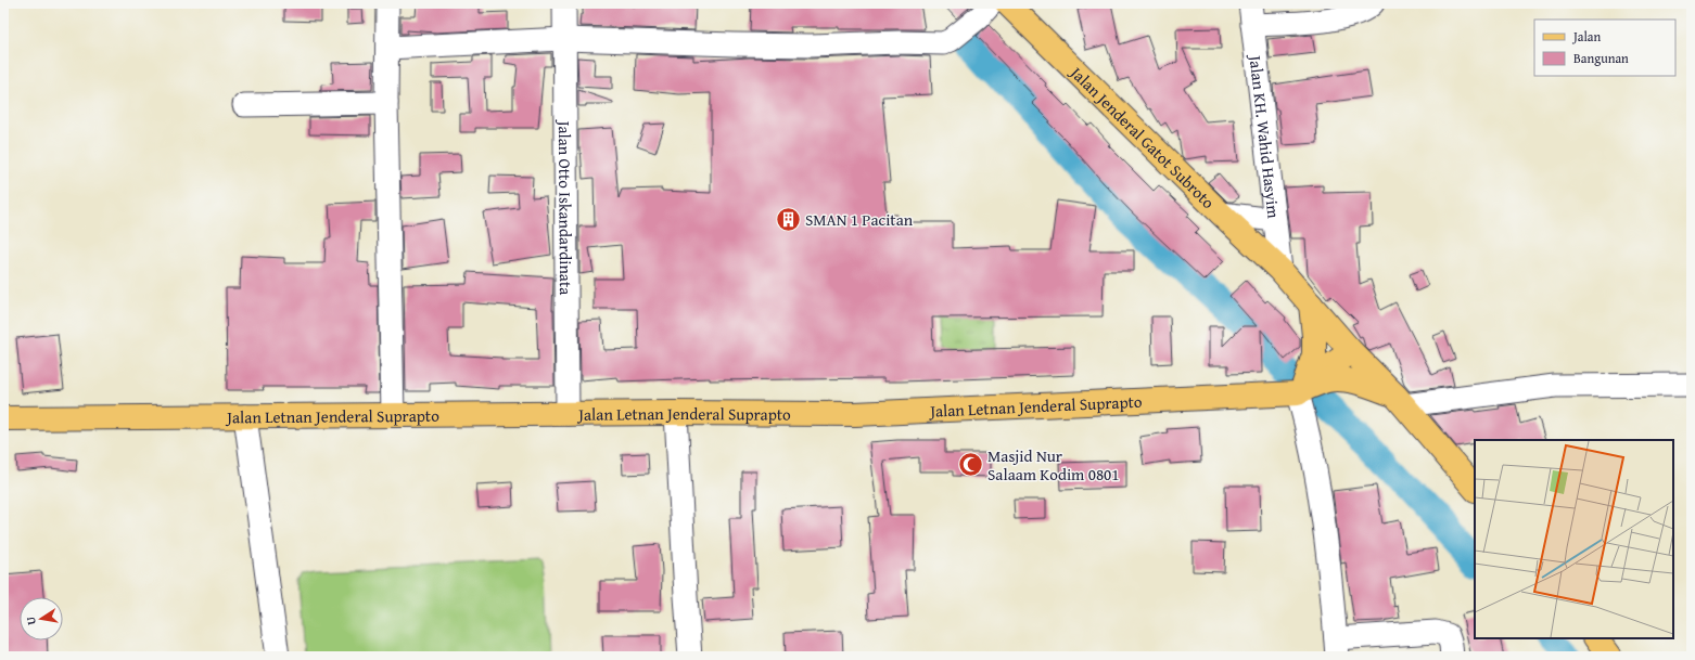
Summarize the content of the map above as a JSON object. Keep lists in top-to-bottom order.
{
  "streets": {
    "main road": ["Jalan Jenderal Gatot Subroto", "Jalan Letnan Jenderal Suprapto"],
    "street": ["Jalan KH. Wahid Hasyim", "Jalan Otto Iskandardinata"]
  },
  "crossings": [
    ["Jalan KH. Wahid Hasyim", "Jalan Jenderal Gatot Subroto"],
    ["Jalan Jenderal Gatot Subroto", "Jalan Letnan Jenderal Suprapto"],
    ["Jalan Otto Iskandardinata", "Jalan Letnan Jenderal Suprapto"]
  ],
  "places": {
    "building": ["SMAN 1 Pacitan"],
    "mosque": ["Masjid Nur Salaam Kodim 0801"]
  },
  "legend": ["Jalan", "Bangunan"],
  "north": "left"
}
